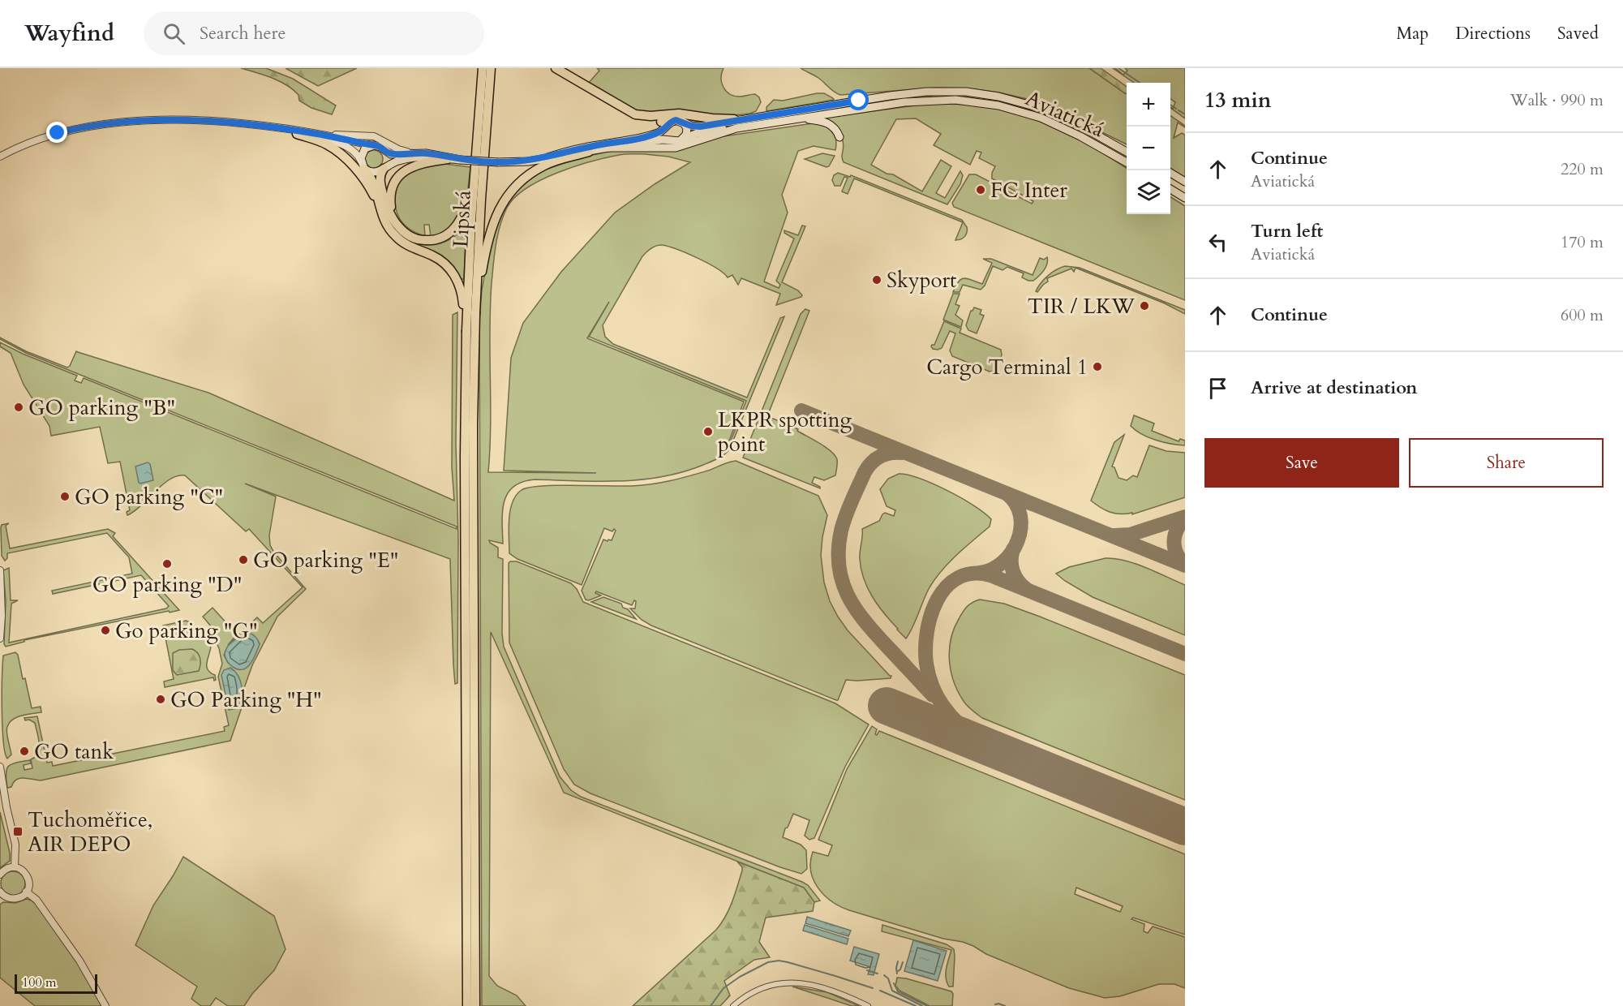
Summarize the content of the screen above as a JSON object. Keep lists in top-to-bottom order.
{
  "streets": {
    "highway": ["Lipská"],
    "main road": ["Aviatická"]
  },
  "places": {
    "other": [
      "FC Inter",
      "Skyport",
      "TIR / LKW",
      "Cargo Terminal 1",
      "GO parking \"B\"",
      "LKPR spotting point",
      "GO parking \"C\"",
      "GO parking \"E\"",
      "GO parking \"D\"",
      "Go parking \"G\"",
      "GO Parking \"H\"",
      "GO tank"
    ],
    "transit": ["Tuchoměřice, AIR DEPO"]
  },
  "scale_bar": "100 m",
  "page": {
    "header": "Wayfind",
    "search": "Search here",
    "nav": ["Map", "Directions", "Saved"],
    "heading": ["13 min", "Walk · 990 m"],
    "map_buttons": ["+", "−"],
    "list": [
      ["Continue", "Aviatická", "220 m"],
      ["Turn left", "Aviatická", "170 m"],
      ["Continue", "600 m"],
      "Arrive at destination"
    ],
    "buttons": ["Save", "Share"],
    "scale": "100 m"
  }
}
